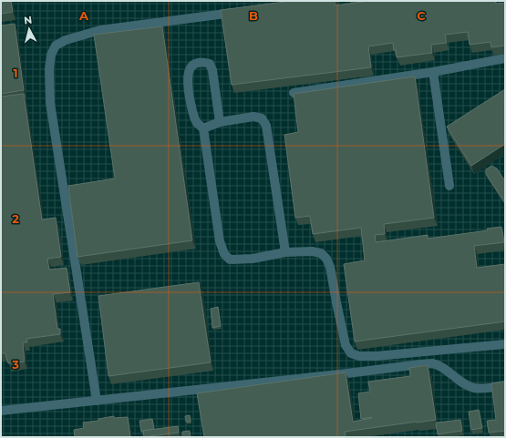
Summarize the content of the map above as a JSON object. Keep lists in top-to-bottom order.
{
  "north": "top",
  "grid": {
    "columns": ["A", "B", "C"],
    "rows": ["1", "2", "3"]
  }
}
